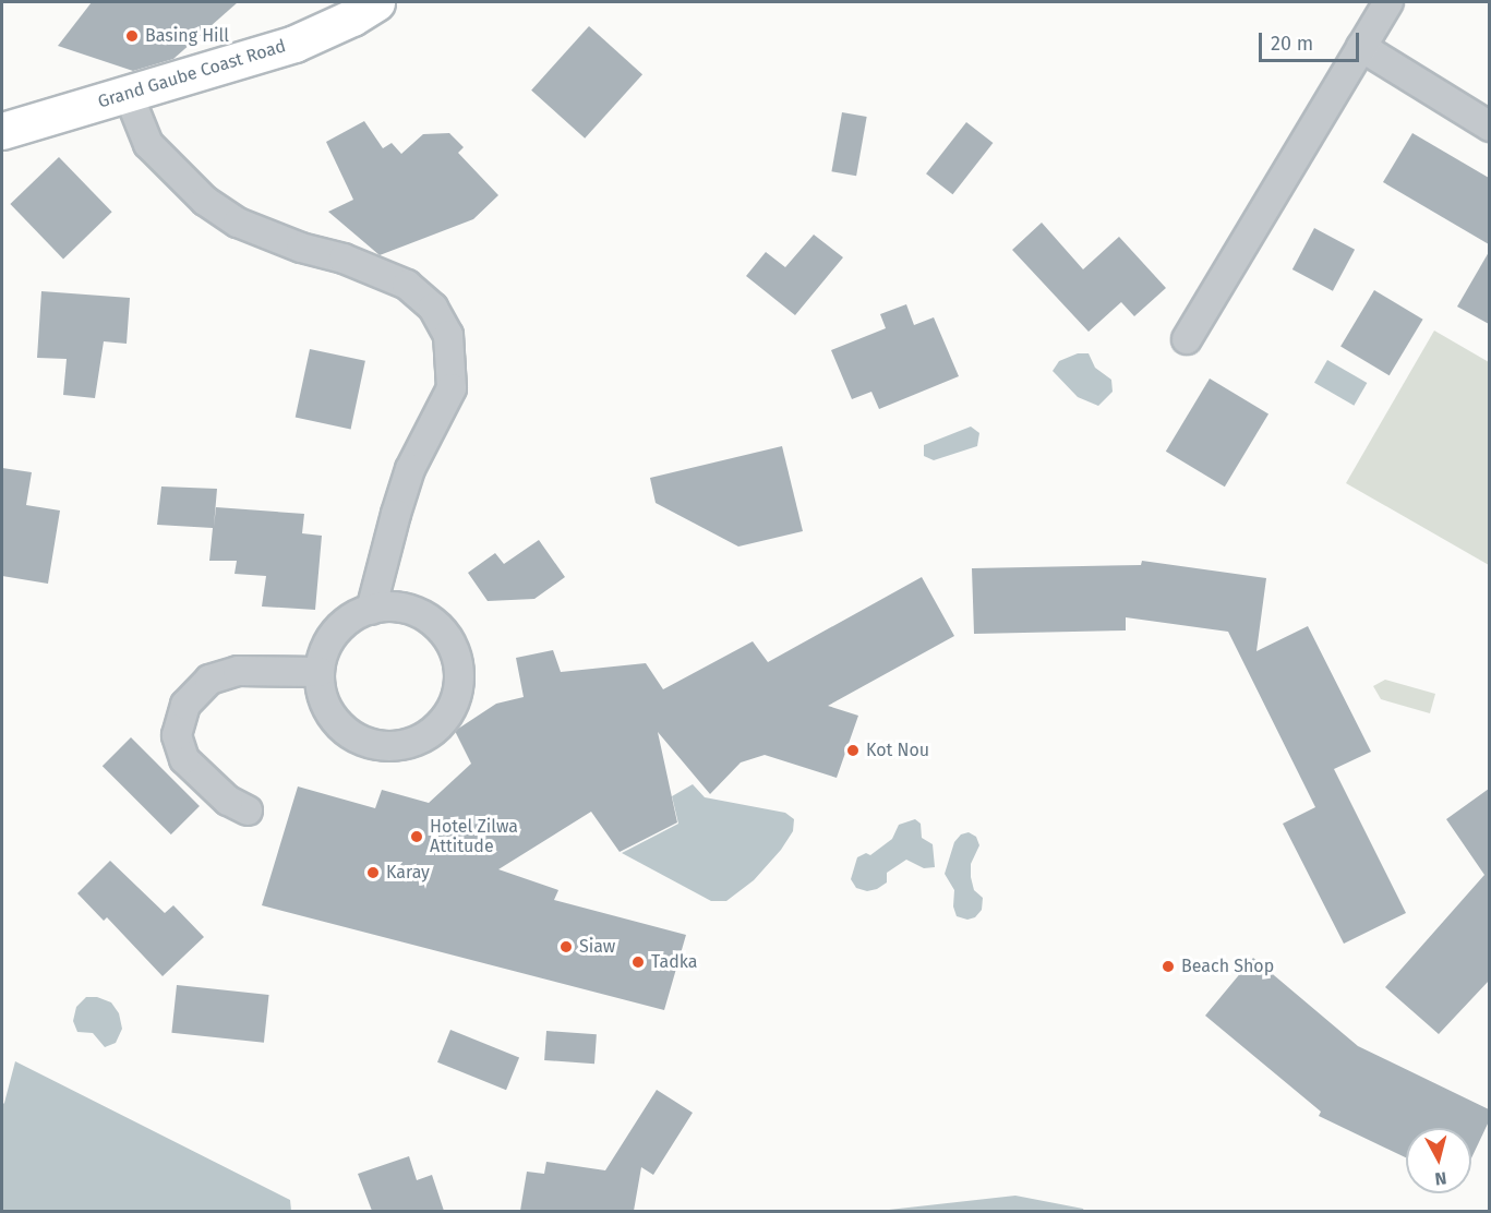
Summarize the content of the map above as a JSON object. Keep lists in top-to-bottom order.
{
  "streets": {
    "main road": ["Grand Gaube Coast Road"]
  },
  "places": [
    "Basing Hill",
    "Kot Nou",
    "Hotel Zilwa Attitude",
    "Karay",
    "Siaw",
    "Tadka",
    "Beach Shop"
  ],
  "scale_bar": "20 m",
  "north": "bottom"
}
